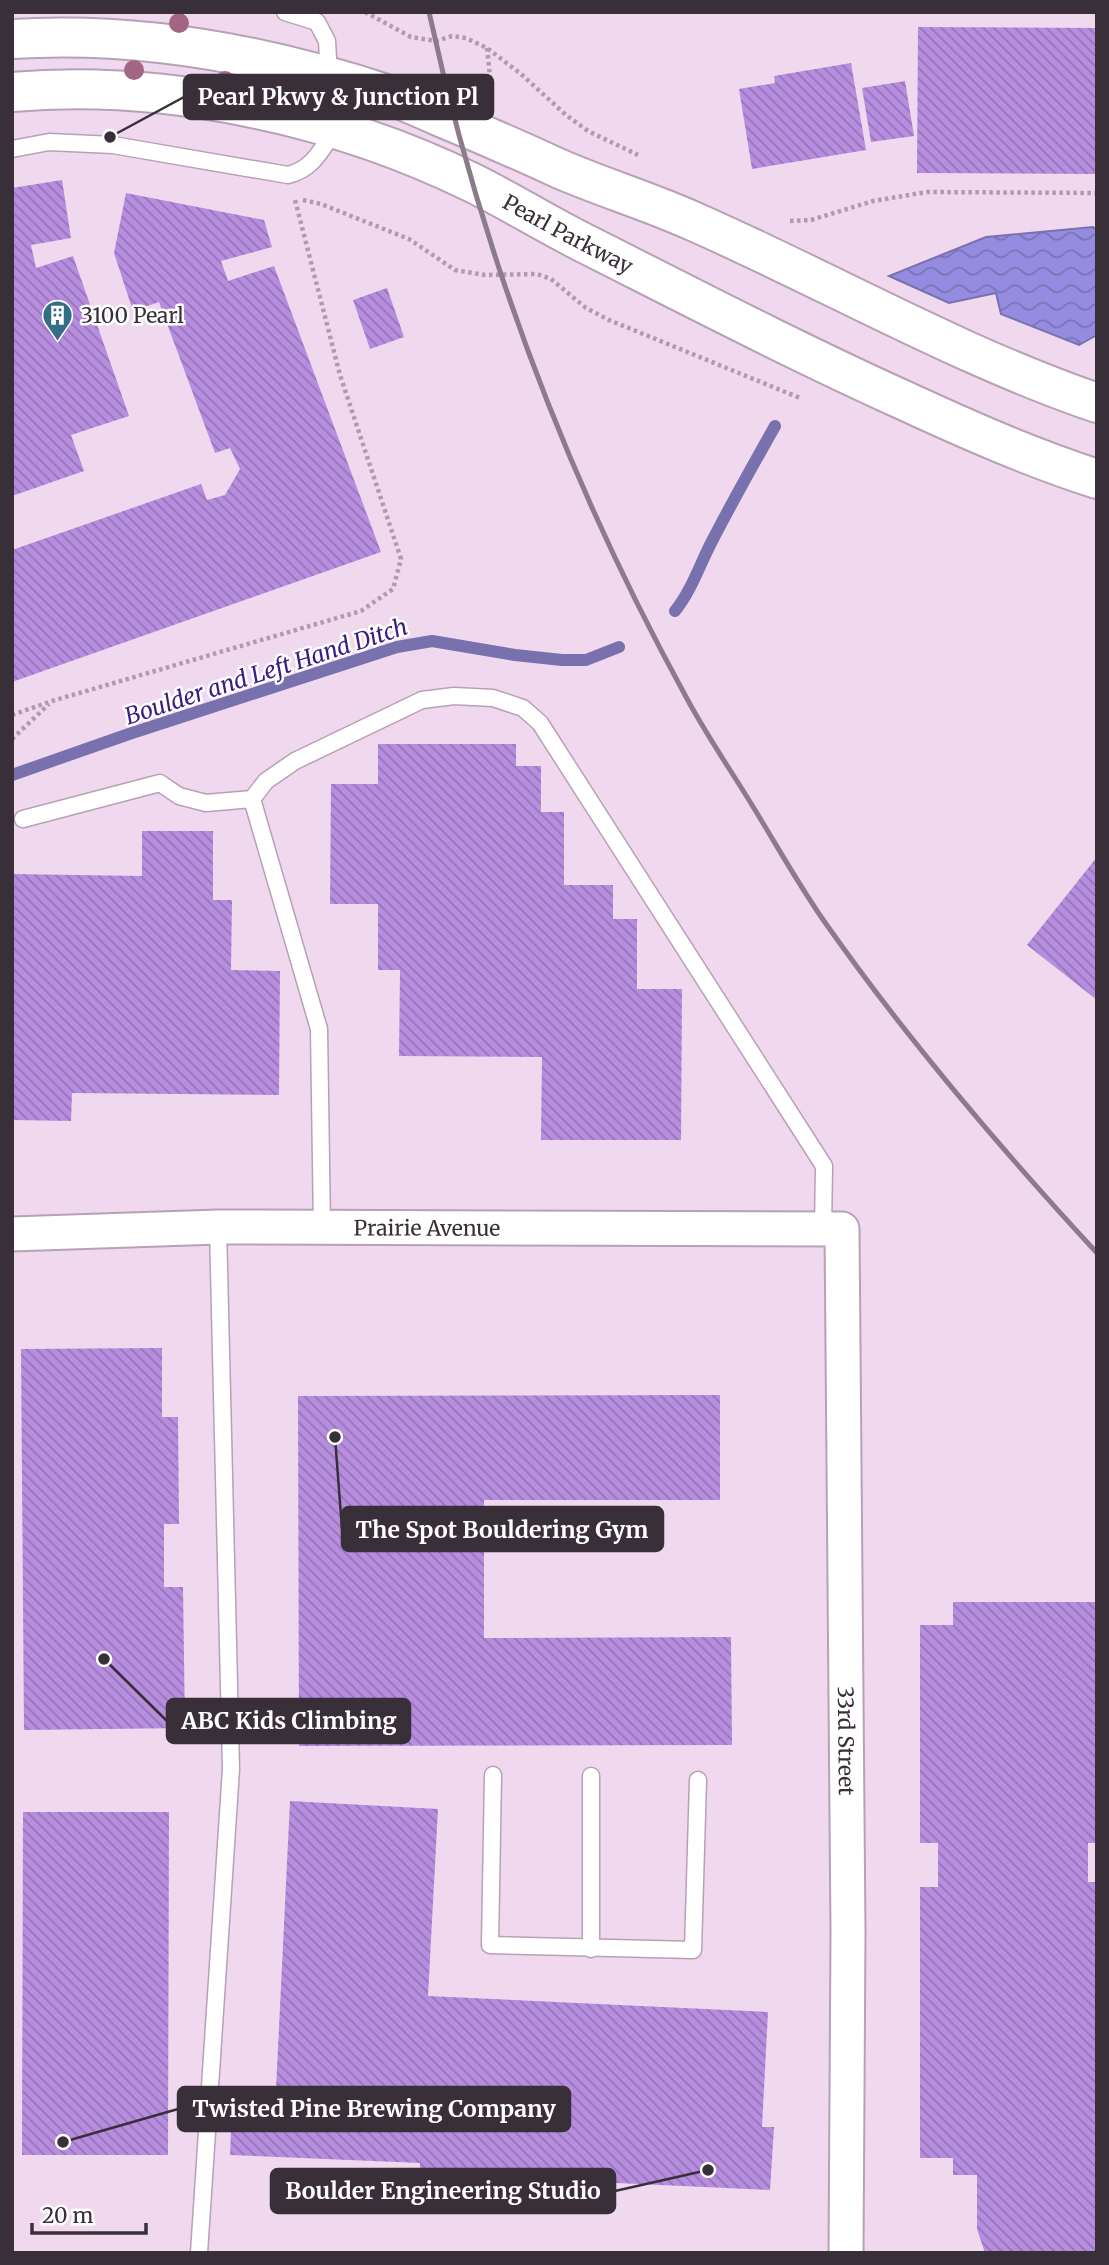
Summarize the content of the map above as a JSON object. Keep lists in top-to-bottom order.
{
  "streets": {
    "main road": ["Pearl Parkway"],
    "street": ["Prairie Avenue", "33rd Street"]
  },
  "crossings": [
    ["Prairie Avenue", "33rd Street"]
  ],
  "water": ["Boulder and Left Hand Ditch"],
  "places": {
    "other": [
      "Pearl Pkwy & Junction Pl",
      "The Spot Bouldering Gym",
      "ABC Kids Climbing",
      "Twisted Pine Brewing Company",
      "Boulder Engineering Studio"
    ],
    "building": ["3100 Pearl"]
  },
  "scale_bar": "20 m"
}
